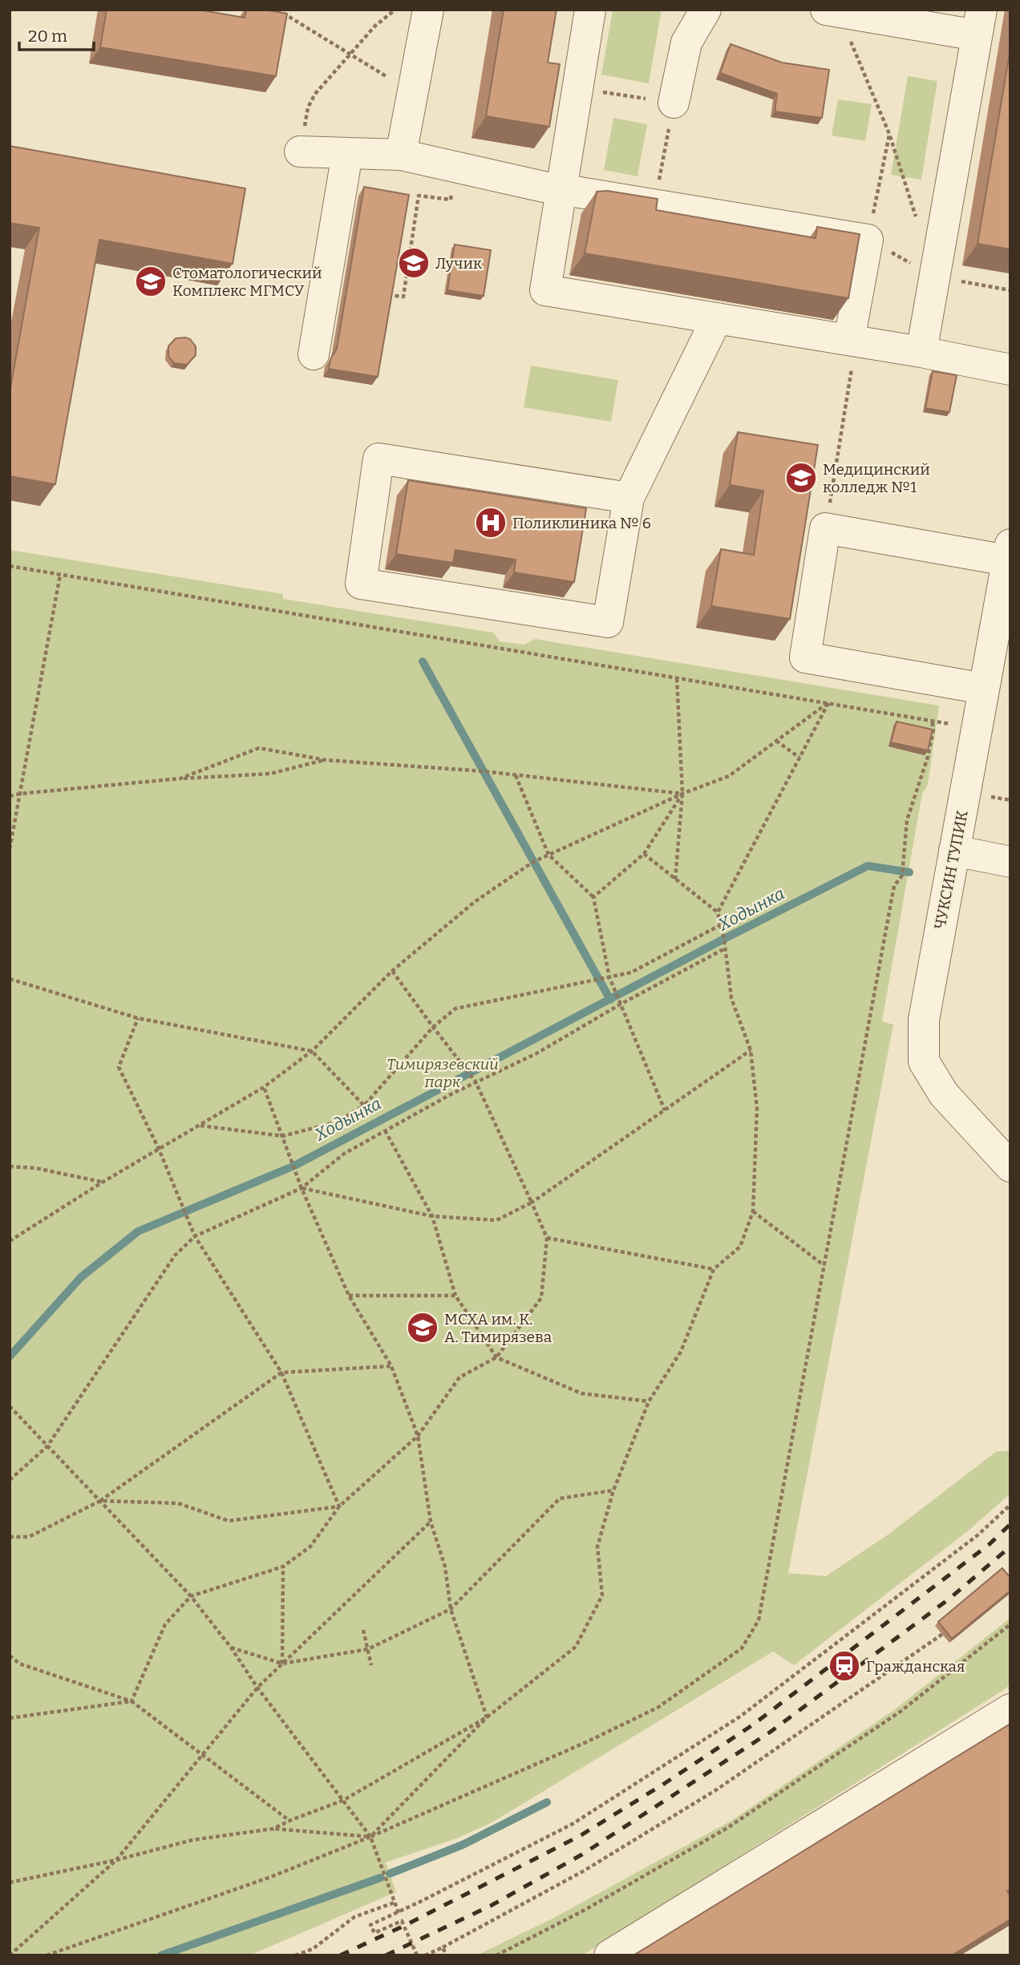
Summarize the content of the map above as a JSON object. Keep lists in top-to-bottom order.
{
  "streets": {
    "street": ["ЧУКСИН ТУПИК"]
  },
  "water": ["Ходынка"],
  "parks": ["Тимирязевский парк"],
  "places": {
    "school or university": [
      "Лучик",
      "Стоматологический Комплекс МГМСУ",
      "Медицинский колледж №1",
      "МСХА им. К. А. Тимирязева"
    ],
    "hospital": ["Поликлиника № 6"],
    "station": ["Гражданская"]
  },
  "scale_bar": "20 m"
}
